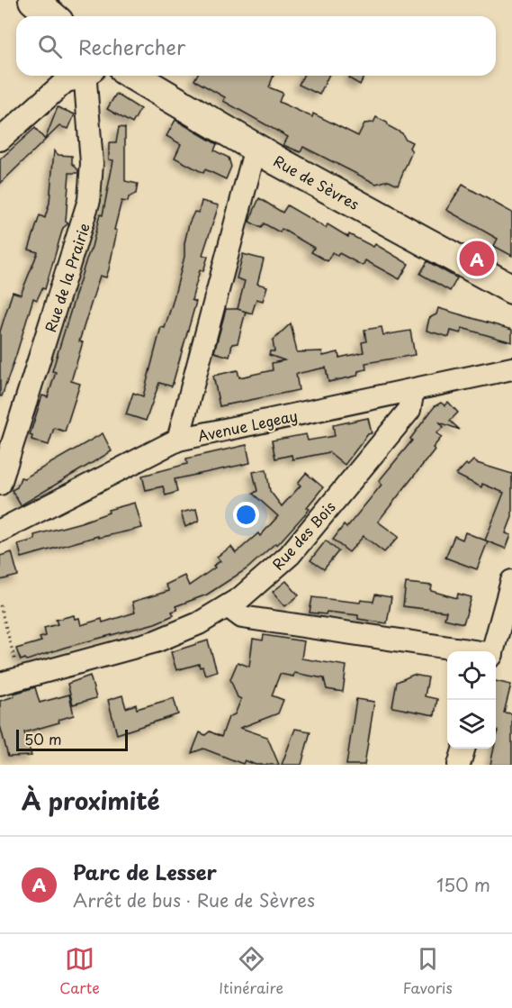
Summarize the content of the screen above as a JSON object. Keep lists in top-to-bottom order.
{
  "streets": {
    "main road": ["Rue de Sèvres"],
    "street": ["Rue de la Prairie", "Avenue Legeay", "Rue des Bois"]
  },
  "crossings": [
    ["Avenue Legeay", "Rue des Bois"]
  ],
  "scale_bar": "50 m",
  "page": {
    "search": "Rechercher",
    "pins": "A",
    "scale": "50 m",
    "heading": "À proximité",
    "list": [
      {
        "mark": "A",
        "name": "Parc de Lesser",
        "note": "Arrêt de bus · Rue de Sèvres",
        "value": "150 m"
      }
    ],
    "nav": ["Carte", "Itinéraire", "Favoris"]
  }
}
